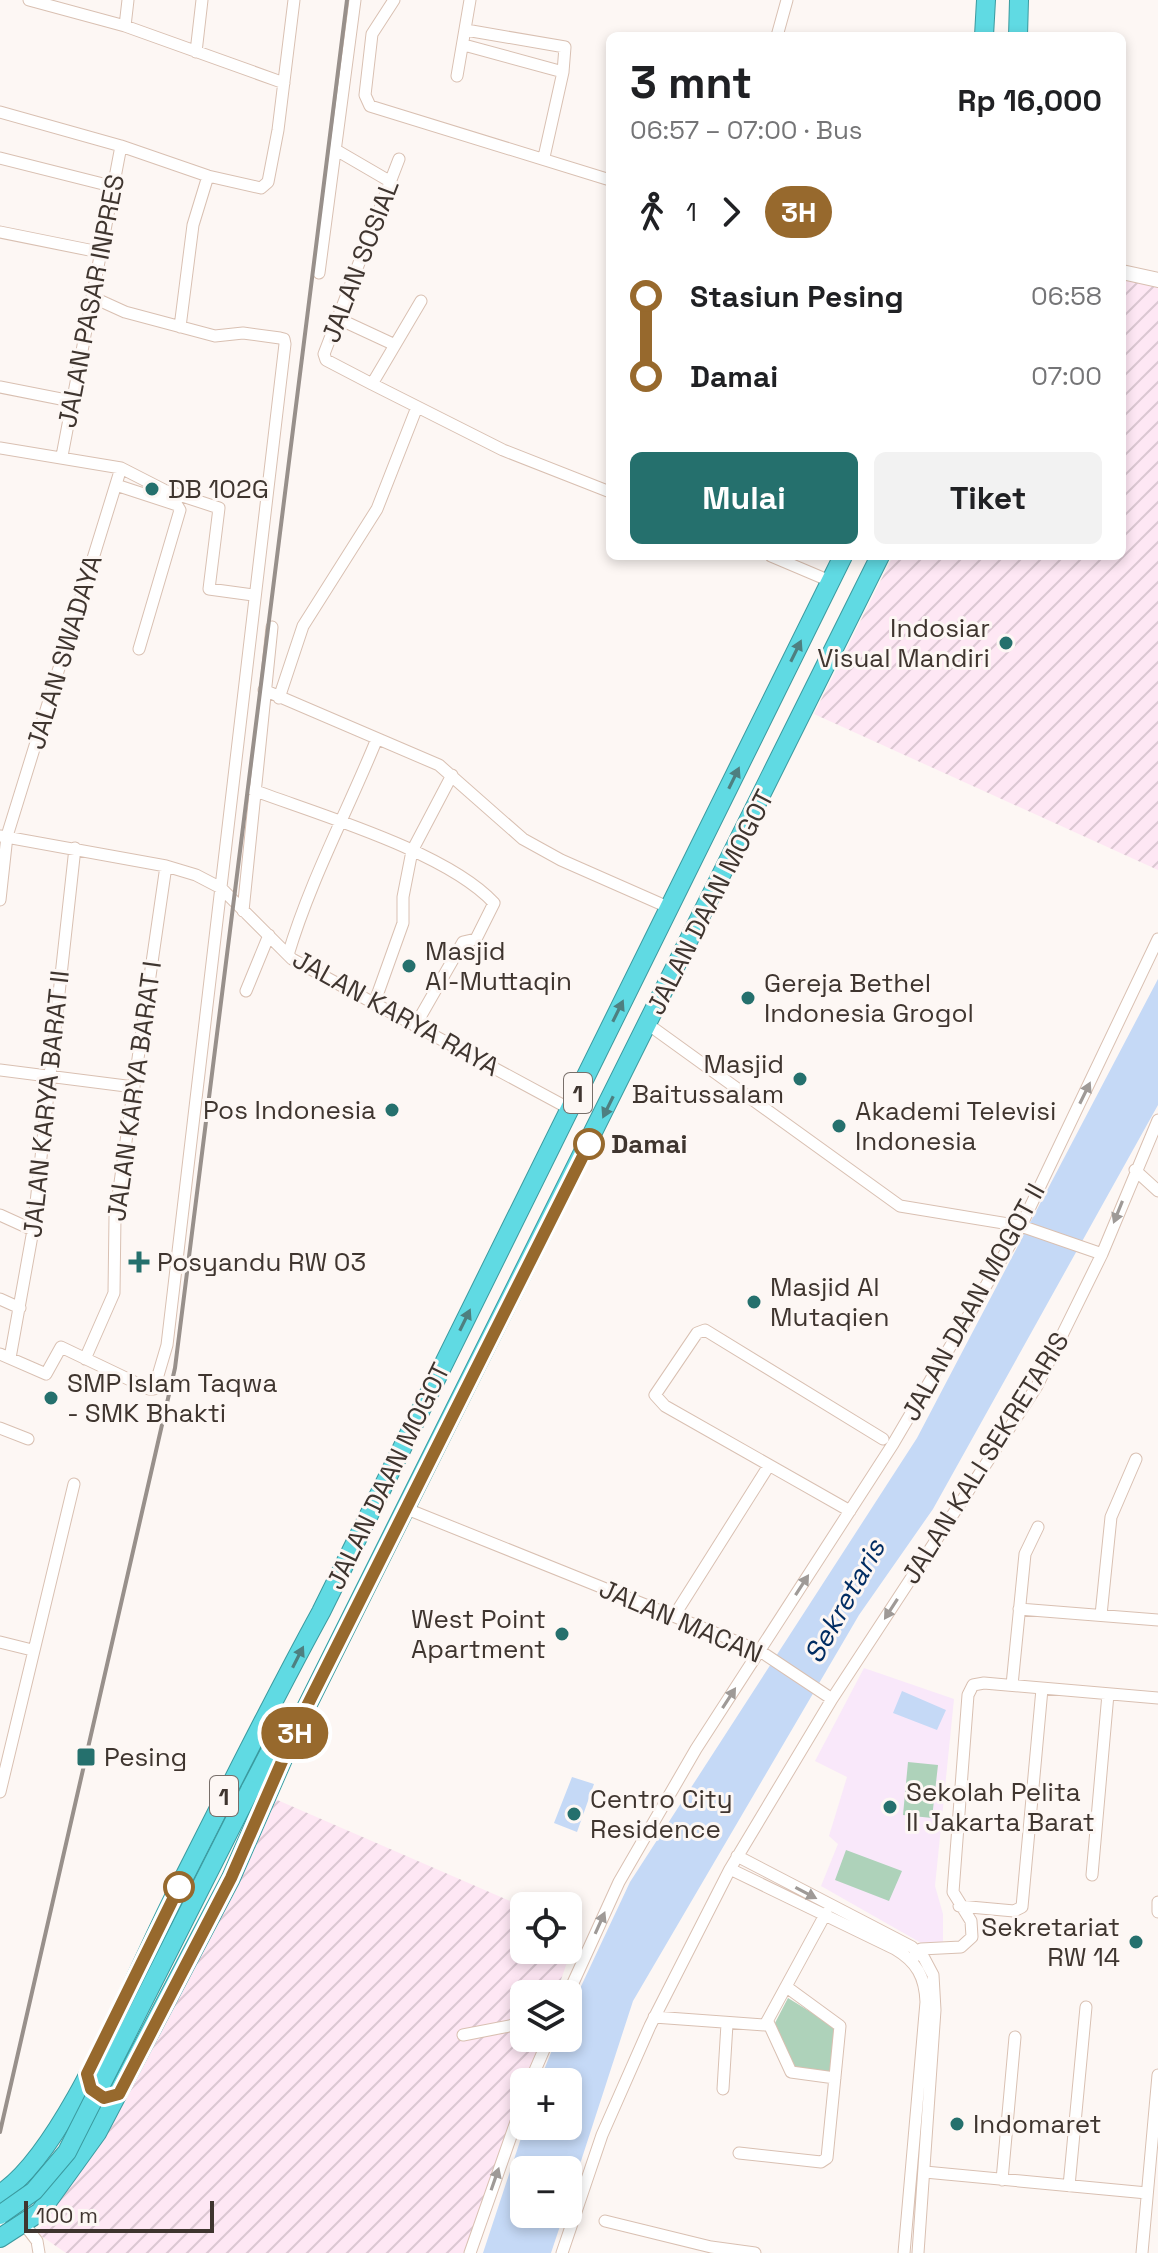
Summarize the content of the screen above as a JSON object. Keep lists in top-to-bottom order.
{
  "streets": {
    "highway": ["JALAN DAAN MOGOT", "1"],
    "street": [
      "JALAN SOSIAL",
      "JALAN PASAR INPRES",
      "JALAN SWADAYA",
      "JALAN KARYA RAYA",
      "JALAN KARYA BARAT I",
      "JALAN KARYA BARAT II",
      "JALAN DAAN MOGOT II",
      "JALAN KALI SEKRETARIS",
      "JALAN MACAN"
    ]
  },
  "crossings": [
    ["JALAN SWADAYA", "JALAN KARYA RAYA"],
    ["JALAN DAAN MOGOT", "JALAN KARYA RAYA"],
    ["JALAN DAAN MOGOT", "JALAN MACAN"],
    ["JALAN KARYA RAYA", "JALAN KARYA BARAT I"],
    ["JALAN KARYA RAYA", "JALAN KARYA BARAT II"],
    ["JALAN DAAN MOGOT II", "JALAN MACAN"],
    ["JALAN KALI SEKRETARIS", "JALAN MACAN"]
  ],
  "one_way": ["JALAN KALI SEKRETARIS"],
  "water": ["Sekretaris"],
  "places": {
    "other": [
      "DB 102G",
      "Indosiar Visual Mandiri",
      "Masjid Al-Muttaqin",
      "Gereja Bethel Indonesia Grogol",
      "Masjid Baitussalam",
      "Pos Indonesia",
      "Akademi Televisi Indonesia",
      "Damai",
      "Masjid Al Mutaqien",
      "SMP Islam Taqwa - SMK Bhakti",
      "West Point Apartment",
      "Sekolah Pelita II Jakarta Barat",
      "Centro City Residence",
      "Sekretariat RW 14",
      "Indomaret"
    ],
    "health": ["Posyandu RW 03"],
    "transit": ["Pesing"]
  },
  "lines": ["bus line 3H"],
  "scale_bar": "100 m",
  "page": {
    "on_map": "3H",
    "heading": ["3 mnt", "06:57 – 07:00 · Bus", "Rp 16,000"],
    "legs": ["1", "3H"],
    "list": [
      {
        "name": "Stasiun Pesing",
        "value": "06:58"
      },
      {
        "name": "Damai",
        "value": "07:00"
      }
    ],
    "buttons": ["Mulai", "Tiket"],
    "map_buttons": ["+", "−"],
    "scale": "100 m"
  }
}
